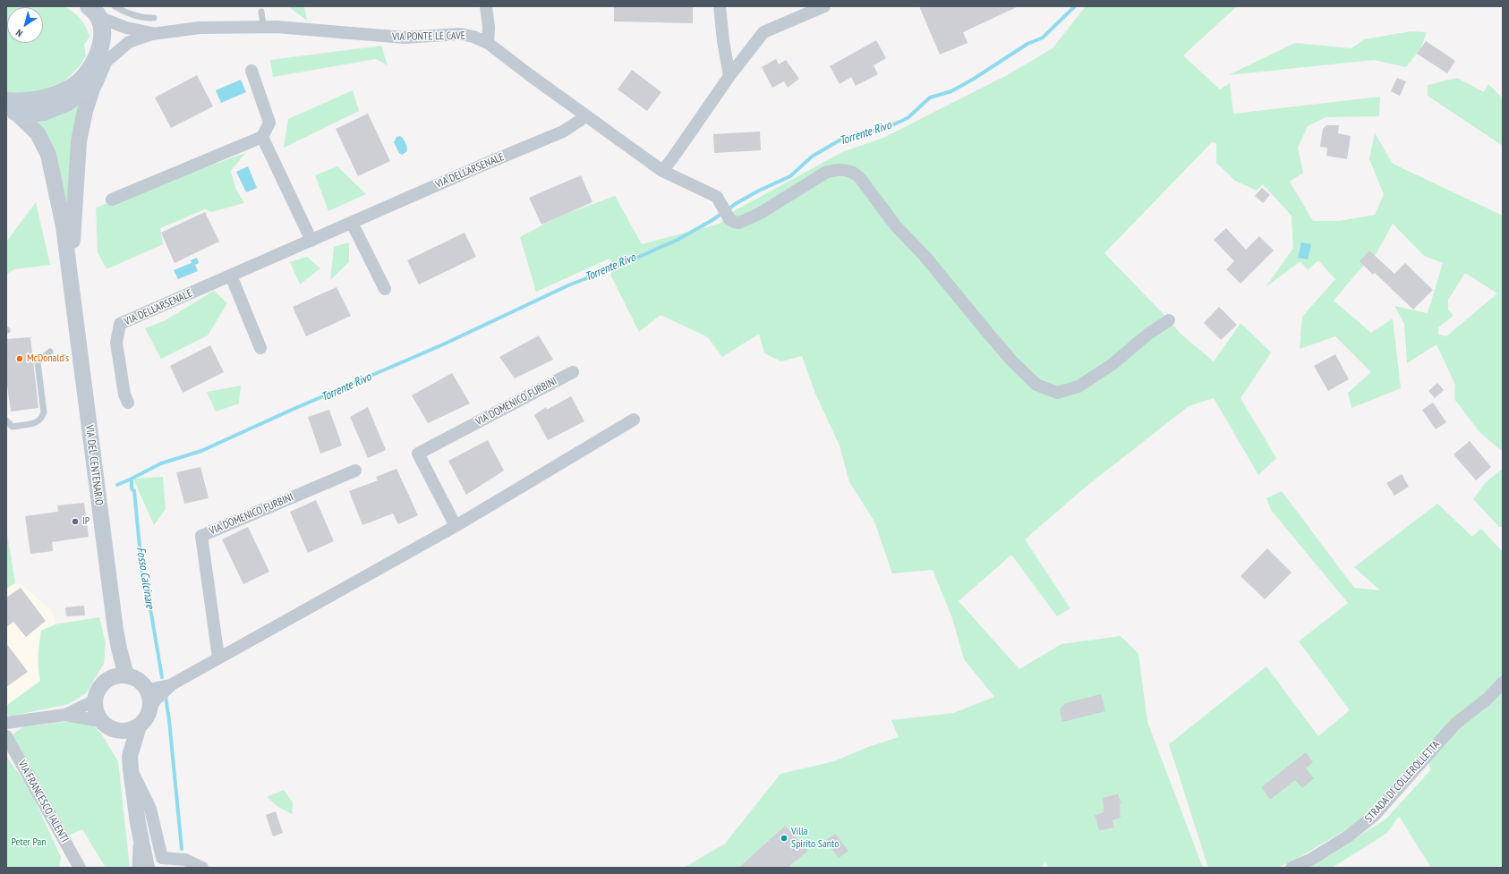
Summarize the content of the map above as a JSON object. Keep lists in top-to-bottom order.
{
  "streets": {
    "street": [
      "VIA PONTE LE CAVE",
      "VIA DELL'ARSENALE",
      "VIA DOMENICO FURBINI",
      "VIA DEL CENTENARIO",
      "STRADA DI COLLEROLLETTA",
      "VIA FRANCESCO IALENTI"
    ]
  },
  "crossings": [
    ["VIA PONTE LE CAVE", "VIA DELL'ARSENALE"]
  ],
  "water": ["Torrente Rivo", "Fosso Calcinare"],
  "parks": ["Peter Pan"],
  "places": ["McDonald's", "IP", "Villa Spirito Santo"],
  "north": "bottom left"
}
